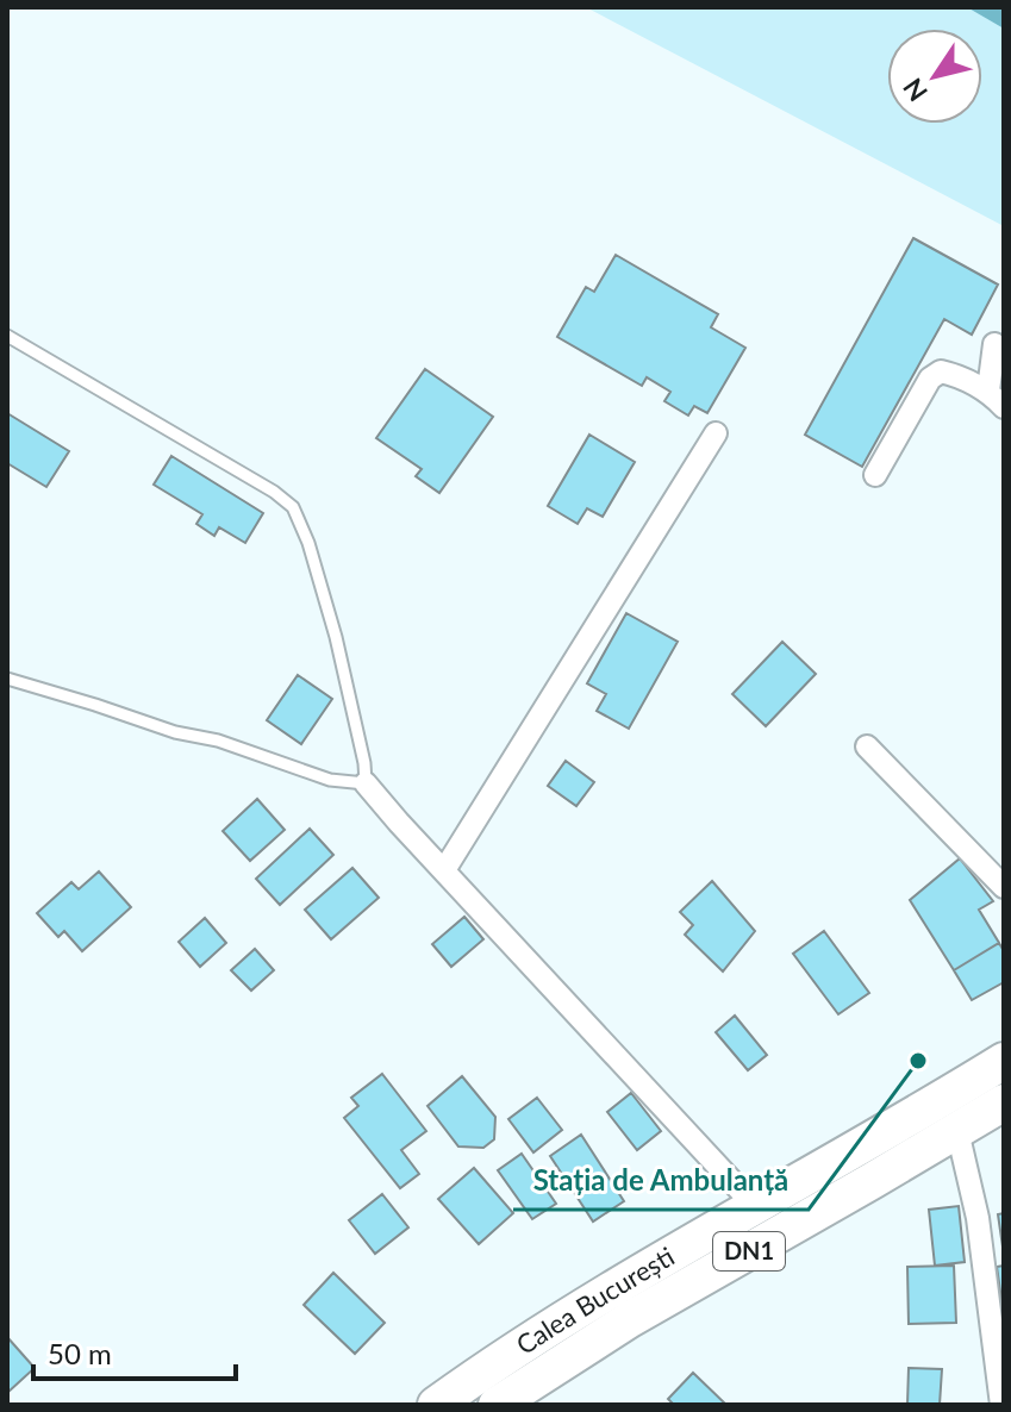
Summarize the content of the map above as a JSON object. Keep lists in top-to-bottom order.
{
  "streets": {
    "highway": ["DN1", "Calea București"]
  },
  "places": ["Stația de Ambulanță"],
  "scale_bar": "50 m",
  "north": "bottom left"
}
